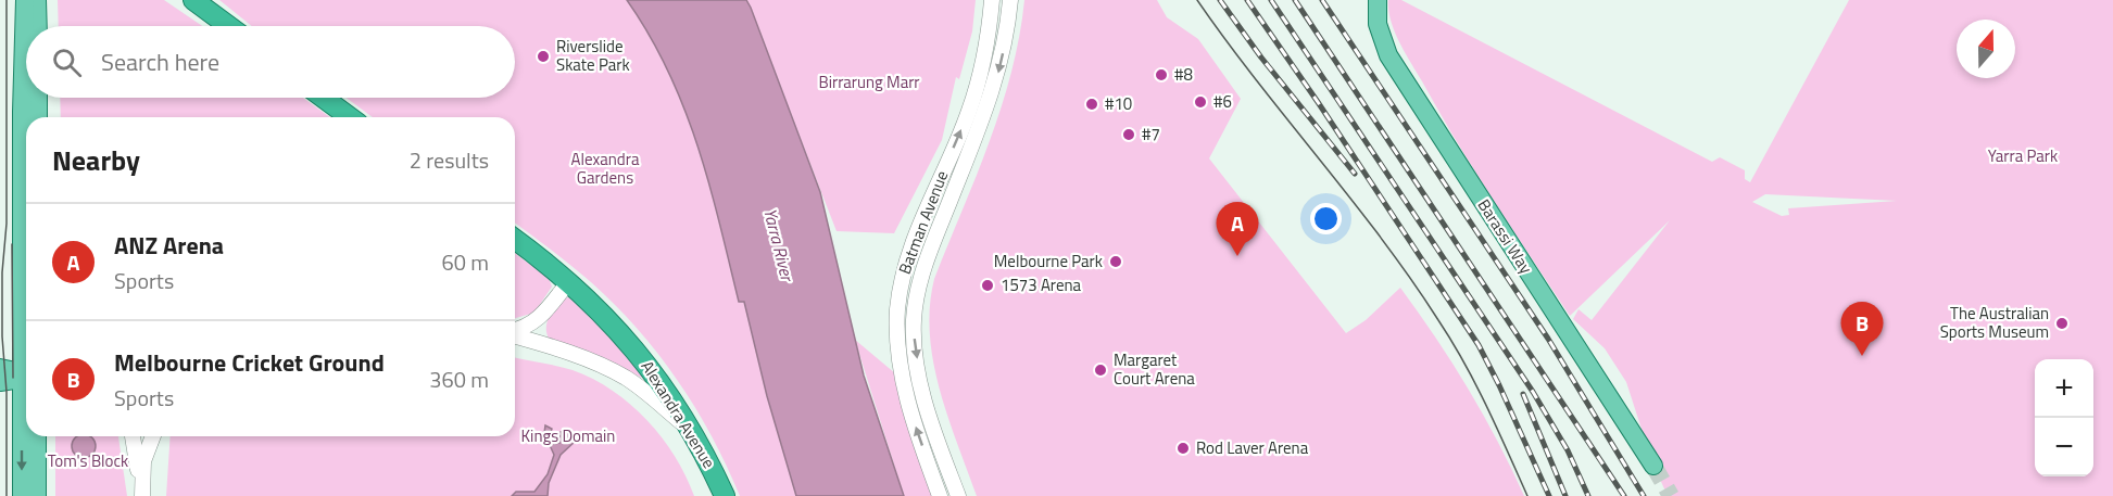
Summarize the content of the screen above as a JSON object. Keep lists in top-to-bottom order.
{
  "streets": {
    "highway": ["Alexandra Avenue"],
    "main road": ["Barassi Way"],
    "street": ["Batman Avenue"]
  },
  "water": ["Yarra River"],
  "parks": [
    "Birrarung Marr",
    "Yarra Park",
    "Alexandra Gardens",
    "Kings Domain",
    "Tom's Block"
  ],
  "places": [
    "Riverslide Skate Park",
    "#8",
    "#6",
    "#10",
    "#7",
    "Melbourne Park",
    "1573 Arena",
    "The Australian Sports Museum",
    "Margaret Court Arena",
    "Rod Laver Arena"
  ],
  "north": "top",
  "page": {
    "search": "Search here",
    "heading": ["Nearby", "2 results"],
    "pins": ["A", "B"],
    "list": [
      {
        "mark": "A",
        "name": "ANZ Arena",
        "note": "Sports",
        "value": "60 m"
      },
      {
        "mark": "B",
        "name": "Melbourne Cricket Ground",
        "note": "Sports",
        "value": "360 m"
      }
    ],
    "map_buttons": ["+", "−"]
  }
}
